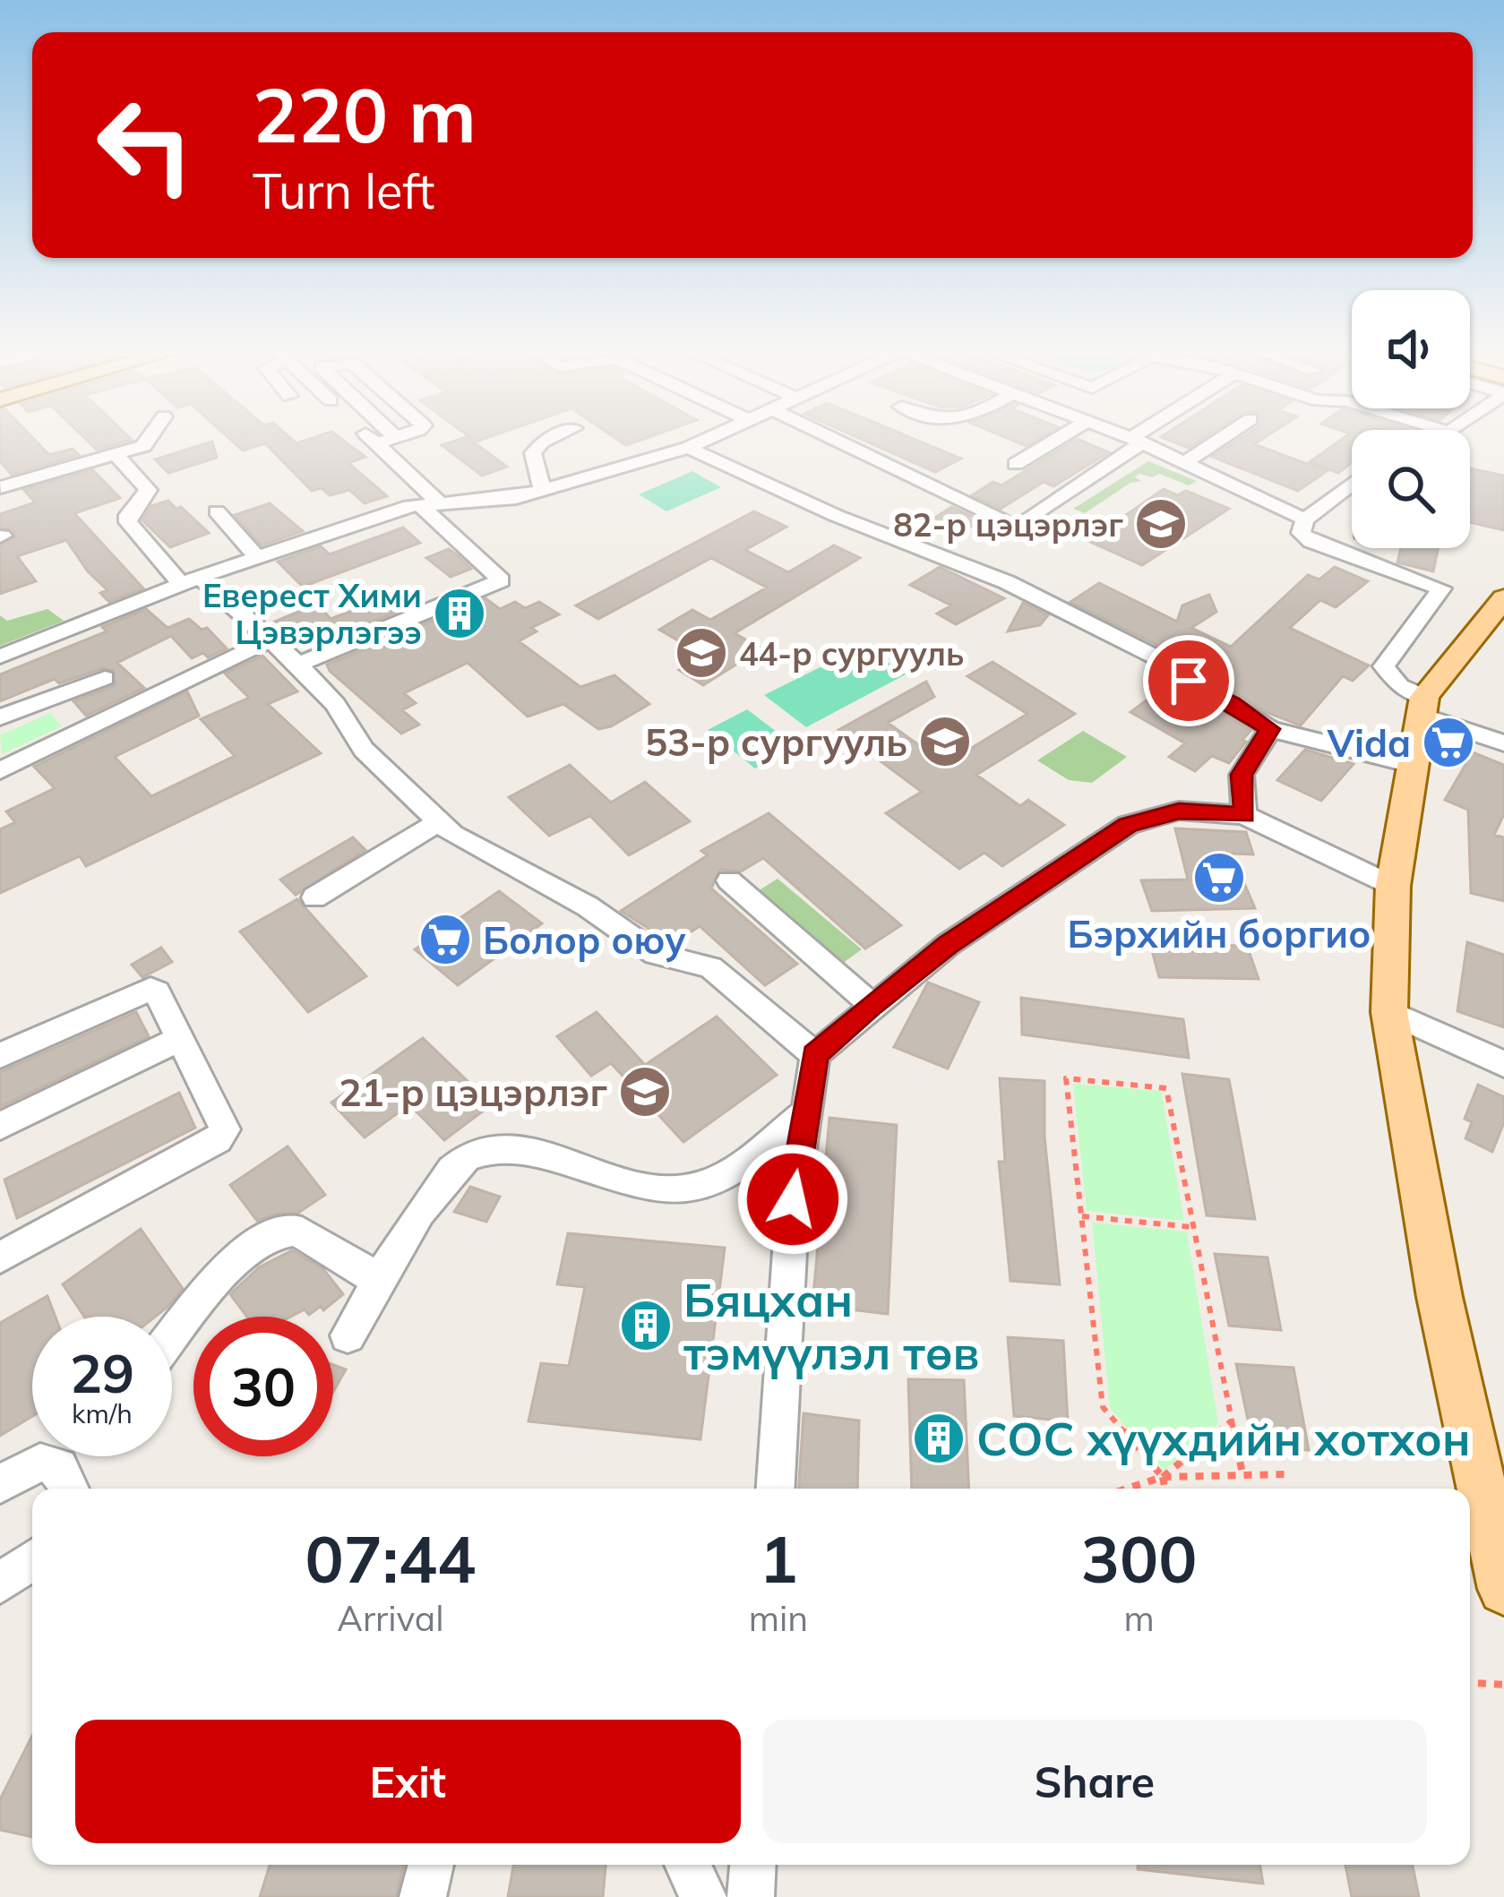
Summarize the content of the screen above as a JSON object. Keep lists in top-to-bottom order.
{
  "places": {
    "school or university": [
      "82-р цэцэрлэг",
      "44-р сургууль",
      "53-р сургууль",
      "21-р цэцэрлэг"
    ],
    "building": ["Еверест Хими Цэвэрлэгээ", "Бяцхан тэмүүлэл төв", "СОС хүүхдийн хотхон"],
    "supermarket": ["Vida", "Бэрхийн боргио", "Болор оюу"]
  },
  "page": {
    "turn": ["220 m", "Turn left"],
    "speed": "29 km/h",
    "limit": "30",
    "eta": [
      "07:44",
      "Arrival",
      "1",
      "min",
      "300",
      "m"
    ],
    "buttons": ["Exit", "Share"]
  }
}
